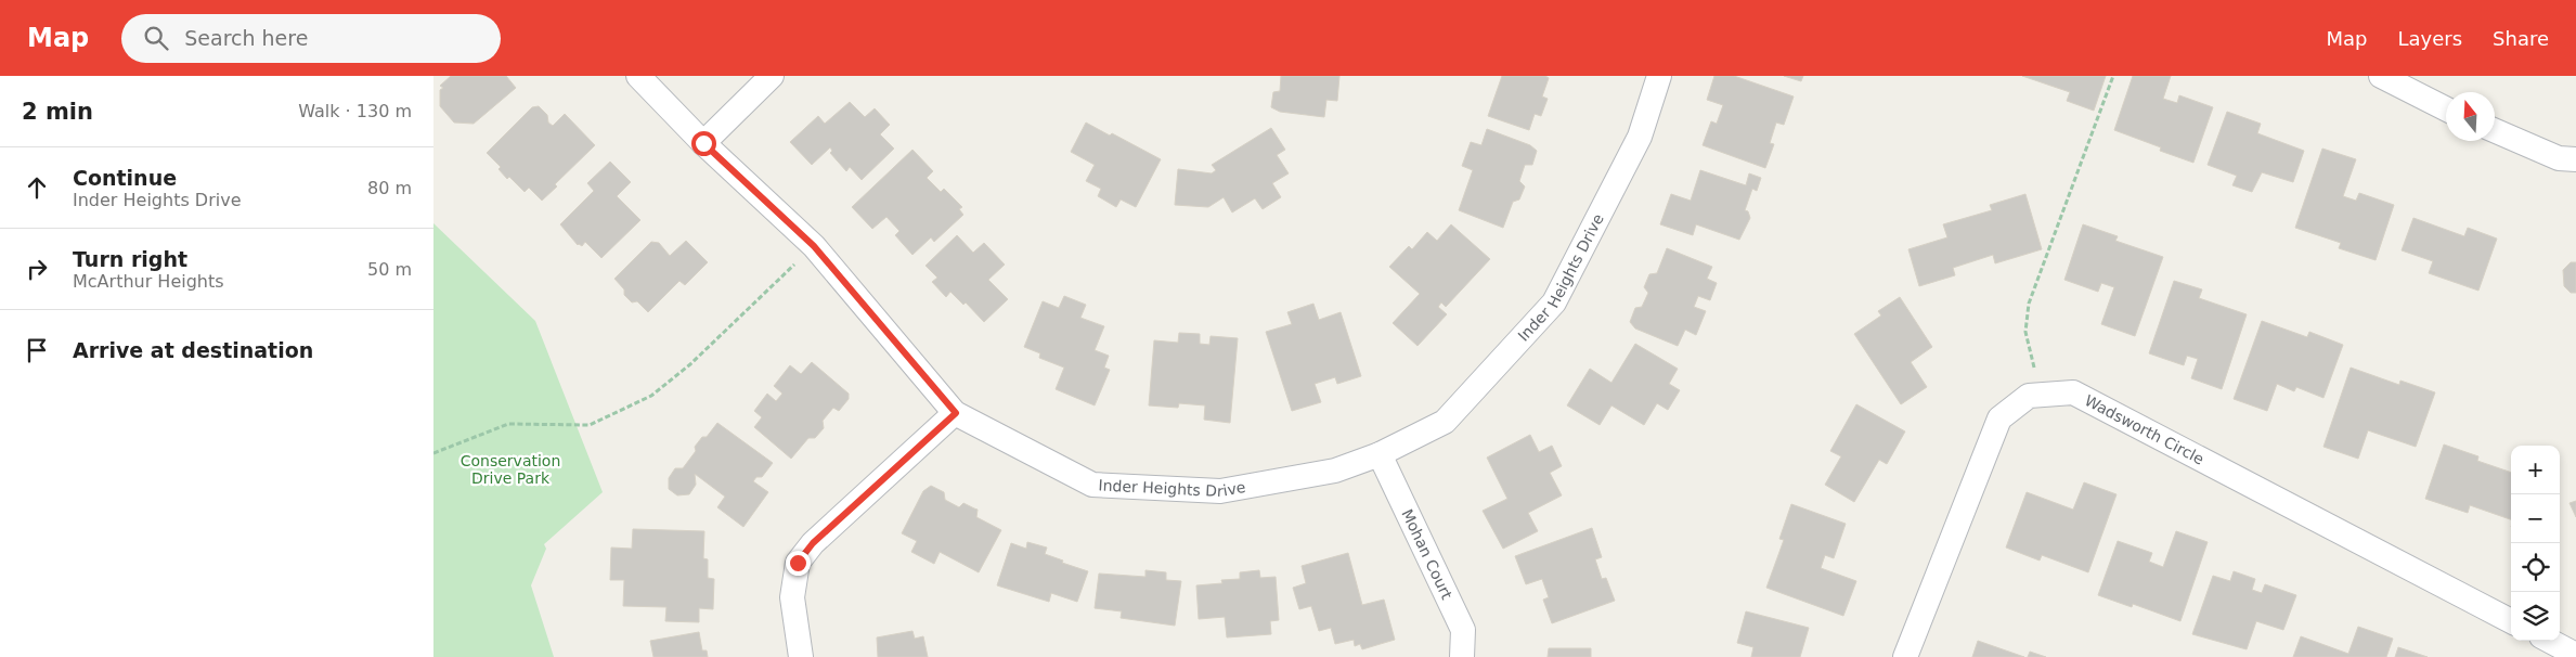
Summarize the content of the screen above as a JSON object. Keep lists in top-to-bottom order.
{
  "streets": {
    "street": ["Inder Heights Drive", "Wadsworth Circle", "Mohan Court"]
  },
  "crossings": [
    ["Inder Heights Drive", "Mohan Court"]
  ],
  "parks": ["Conservation Drive Park"],
  "north": "top",
  "page": {
    "header": "Map",
    "search": "Search here",
    "nav": ["Map", "Layers", "Share"],
    "heading": ["2 min", "Walk · 130 m"],
    "list": [
      ["Continue", "Inder Heights Drive", "80 m"],
      ["Turn right", "McArthur Heights", "50 m"],
      "Arrive at destination"
    ],
    "map_buttons": ["+", "−"]
  }
}
